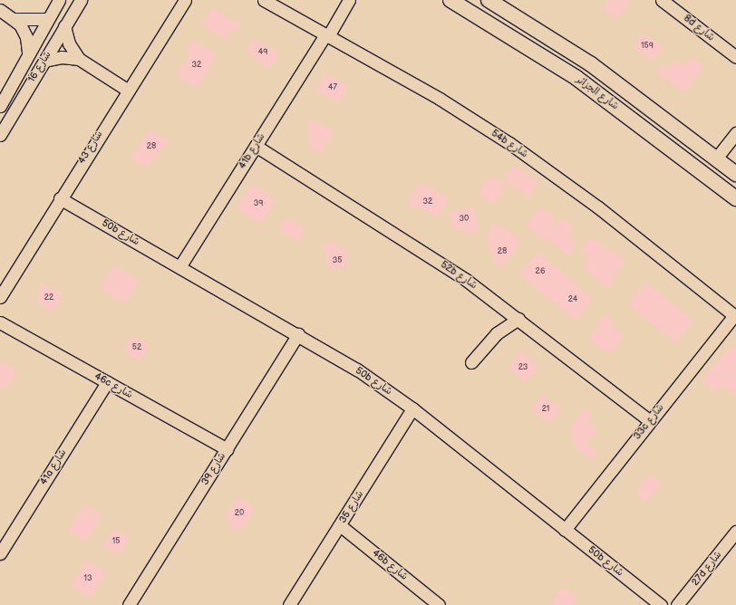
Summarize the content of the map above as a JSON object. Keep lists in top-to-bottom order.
{
  "streets": {
    "main road": ["شارع الجزائر"],
    "street": [
      "8d شارع",
      "شارع 16",
      "54b شارع",
      "شارع 43",
      "41b شارع",
      "50b شارع",
      "52b شارع",
      "46c شارع",
      "33c شارع",
      "41a شارع",
      "شارع 39",
      "شارع 35",
      "46b شارع",
      "27d شارع"
    ]
  },
  "crossings": [
    ["54b شارع", "41b شارع"],
    ["54b شارع", "33c شارع"],
    ["شارع 43", "50b شارع"],
    ["41b شارع", "50b شارع"],
    ["41b شارع", "52b شارع"],
    ["50b شارع", "33c شارع"],
    ["50b شارع", "شارع 39"],
    ["50b شارع", "شارع 35"],
    ["52b شارع", "33c شارع"],
    ["46c شارع", "41a شارع"],
    ["46c شارع", "شارع 39"],
    ["شارع 35", "46b شارع"]
  ],
  "house_numbers": [
    "159",
    "49",
    "32",
    "47",
    "28",
    "32",
    "39",
    "30",
    "28",
    "35",
    "26",
    "22",
    "24",
    "52",
    "23",
    "21",
    "20",
    "15",
    "13"
  ]
}
